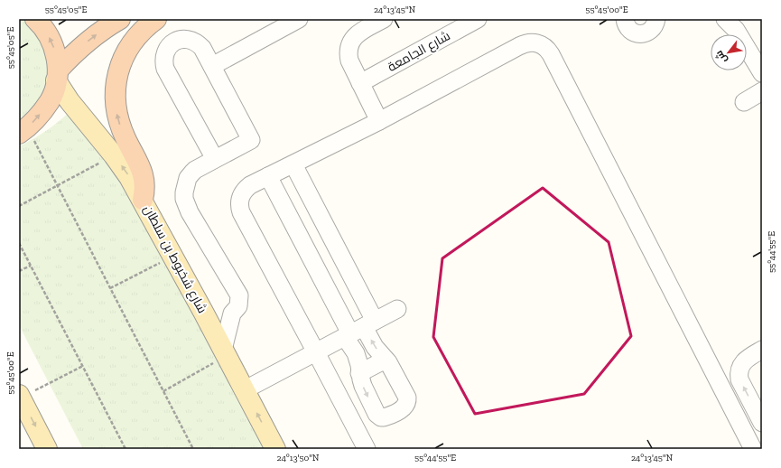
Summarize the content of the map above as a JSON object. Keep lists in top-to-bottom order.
{
  "streets": {
    "main road": ["شارع شخبوط بن سلطان"],
    "lane": ["شارع الجامعة"]
  },
  "north": "bottom left",
  "coordinates": [
    "55°45'05\"E",
    "24°13'45\"N",
    "55°45'00\"E",
    "55°44'55\"E",
    "24°13'50\"N"
  ]
}
